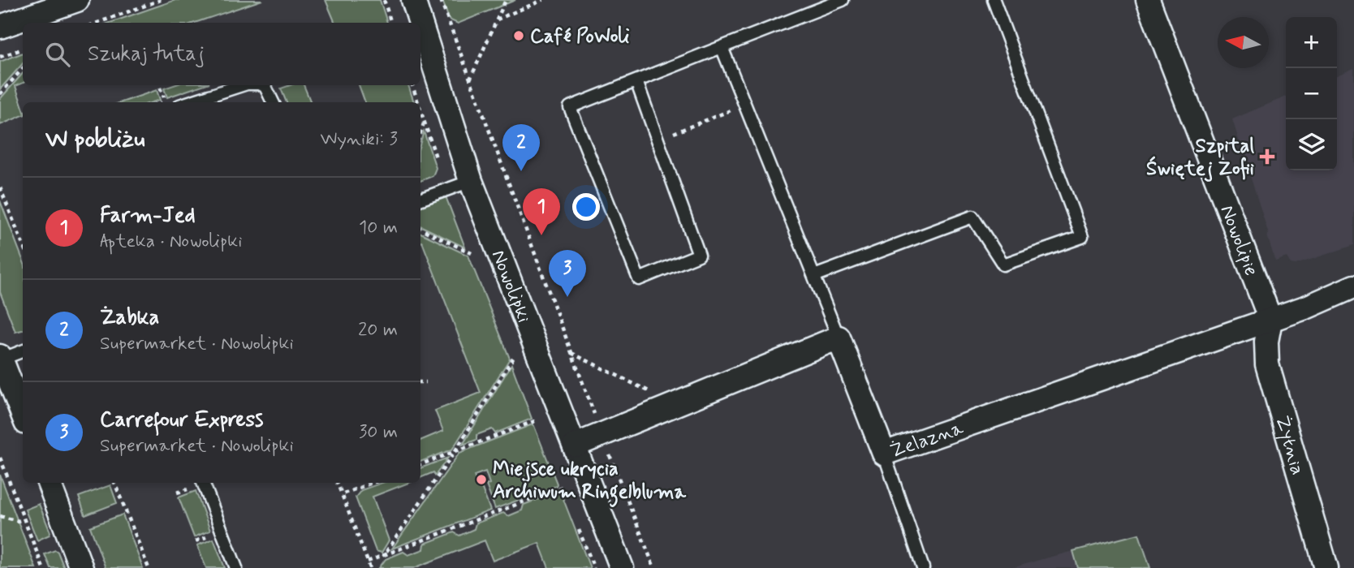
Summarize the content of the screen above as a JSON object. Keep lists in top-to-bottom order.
{
  "streets": {
    "street": [
      "Nowolipie",
      "Nowolipki",
      "Żelazna",
      "Żytnia"
    ]
  },
  "crossings": [
    ["Nowolipie", "Żelazna"],
    ["Nowolipie", "Żytnia"],
    ["Żelazna", "Żytnia"]
  ],
  "places": {
    "other": ["Café PoWoli", "Miejsce ukrycia Archiwum Ringelbluma"],
    "health": ["Szpital Świętej Zofii"]
  },
  "north": "left",
  "page": {
    "map_buttons": ["+", "−"],
    "search": "Szukaj tutaj",
    "heading": ["W pobliżu", "Wyniki: 3"],
    "pins": ["2", "1", "3"],
    "list": [
      {
        "mark": "1",
        "name": "Farm-Jed",
        "note": "Apteka · Nowolipki",
        "value": "10 m"
      },
      {
        "mark": "2",
        "name": "Żabka",
        "note": "Supermarket · Nowolipki",
        "value": "20 m"
      },
      {
        "mark": "3",
        "name": "Carrefour Express",
        "note": "Supermarket · Nowolipki",
        "value": "30 m"
      }
    ]
  }
}
